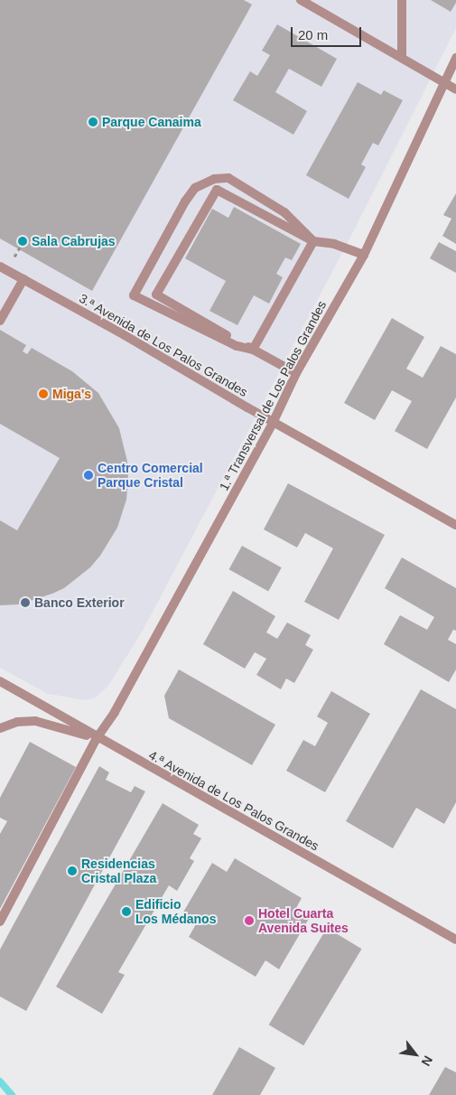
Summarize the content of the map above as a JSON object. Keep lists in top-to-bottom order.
{
  "streets": {
    "street": ["3.ª Avenida de Los Palos Grandes", "1.ª Transversal de Los Palos Grandes", "4.ª Avenida de Los Palos Grandes"]
  },
  "crossings": [
    ["3.ª Avenida de Los Palos Grandes", "1.ª Transversal de Los Palos Grandes"],
    ["1.ª Transversal de Los Palos Grandes", "4.ª Avenida de Los Palos Grandes"]
  ],
  "places": [
    "Parque Canaima",
    "Sala Cabrujas",
    "Miga's",
    "Centro Comercial Parque Cristal",
    "Banco Exterior",
    "Residencias Cristal Plaza",
    "Edificio Los Médanos",
    "Hotel Cuarta Avenida Suites"
  ],
  "scale_bar": "20 m",
  "north": "bottom right"
}
